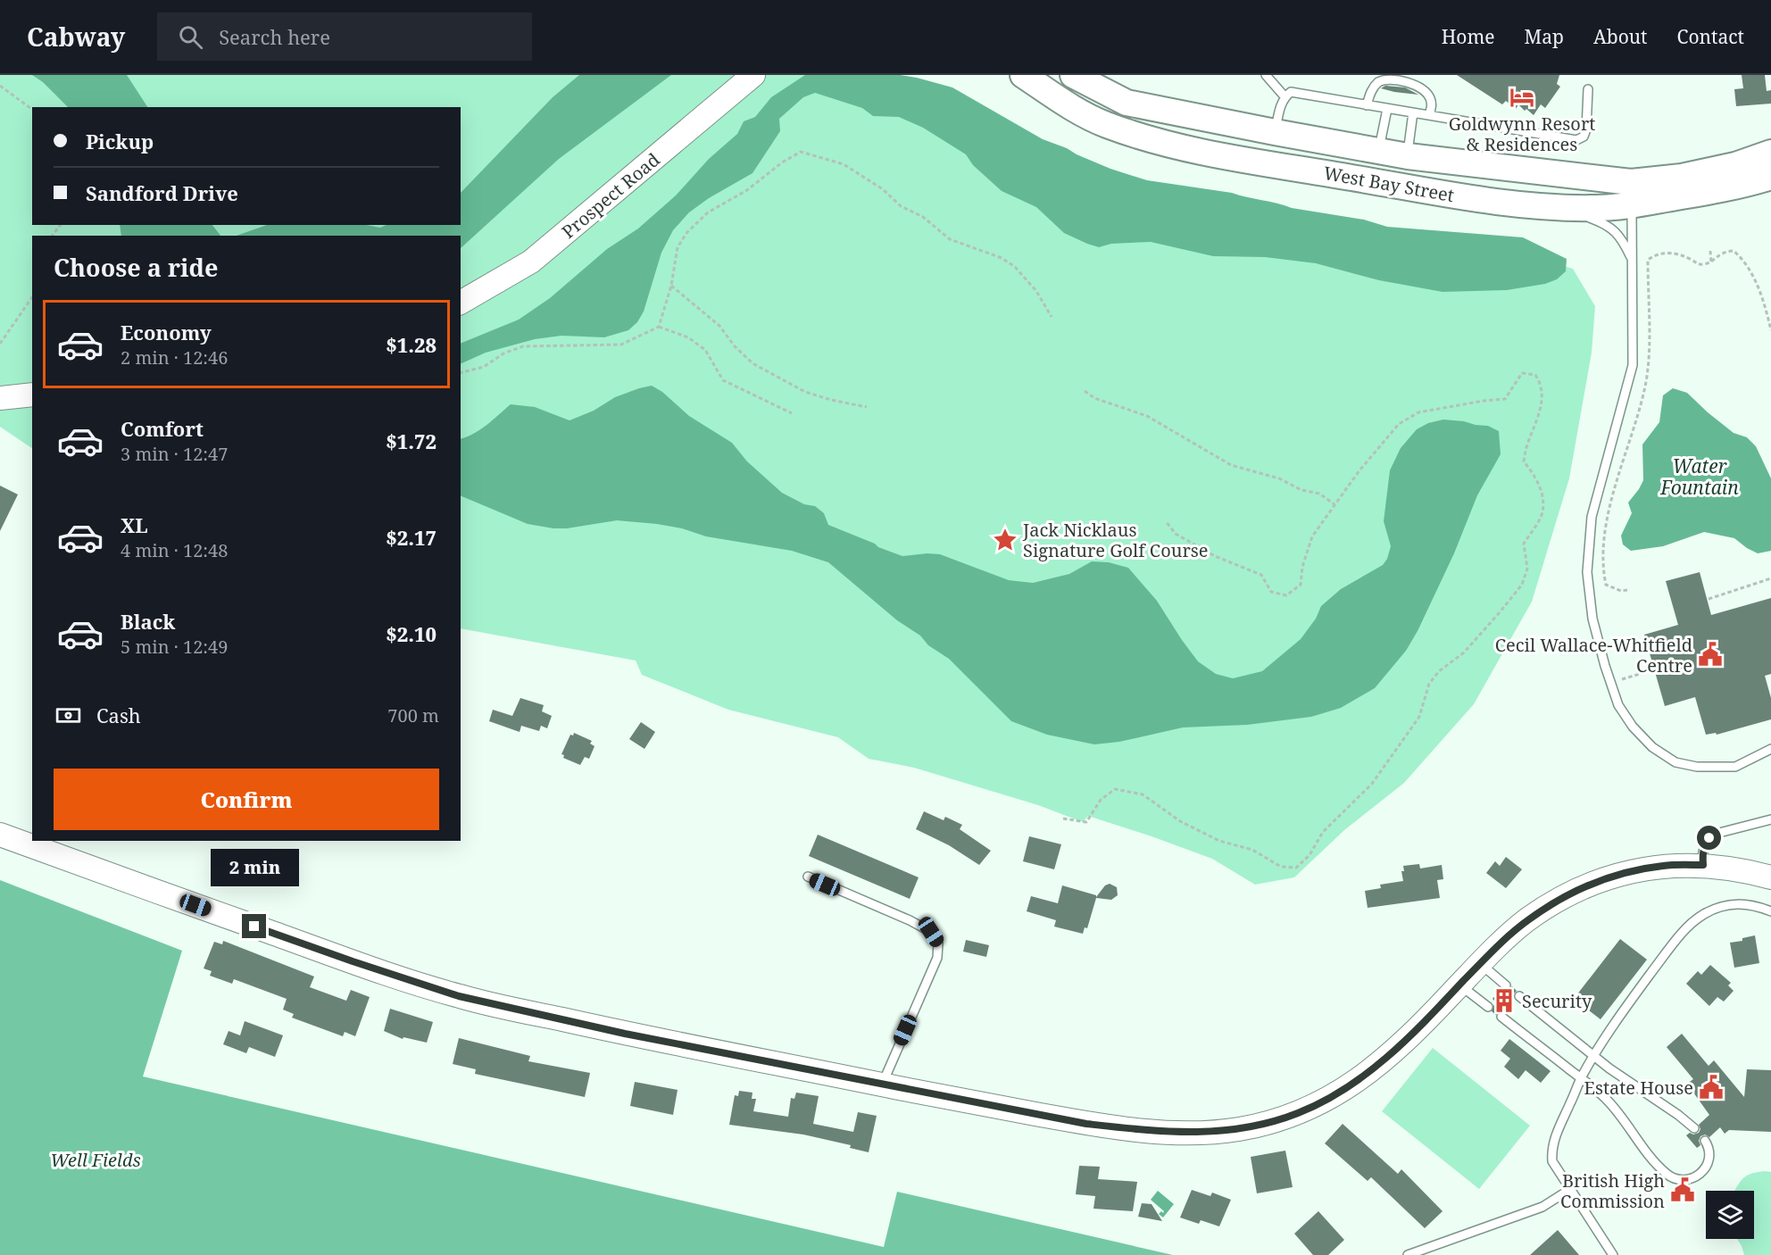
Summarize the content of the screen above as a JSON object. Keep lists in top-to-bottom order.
{
  "streets": {
    "main road": ["West Bay Street"],
    "street": ["Prospect Road"]
  },
  "water": ["Water Fountain"],
  "parks": ["Well Fields"],
  "places": {
    "hotel": ["Goldwynn Resort & Residences"],
    "place": ["Jack Nicklaus Signature Golf Course"],
    "public building": ["Cecil Wallace-Whitfield Centre", "Estate House", "British High Commission"],
    "building": ["Security"]
  },
  "page": {
    "header": "Cabway",
    "search": "Search here",
    "nav": [
      "Home",
      "Map",
      "About",
      "Contact"
    ],
    "banner": ["Pickup", "Sandford Drive"],
    "heading": "Choose a ride",
    "list": [
      {
        "name": "Economy",
        "note": "2 min · 12:46",
        "value": "$1.28"
      },
      {
        "name": "Comfort",
        "note": "3 min · 12:47",
        "value": "$1.72"
      },
      {
        "name": "XL",
        "note": "4 min · 12:48",
        "value": "$2.17"
      },
      {
        "name": "Black",
        "note": "5 min · 12:49",
        "value": "$2.10"
      }
    ],
    "pay": ["Cash", "700 m"],
    "buttons": "Confirm",
    "bubble": "2 min"
  }
}
